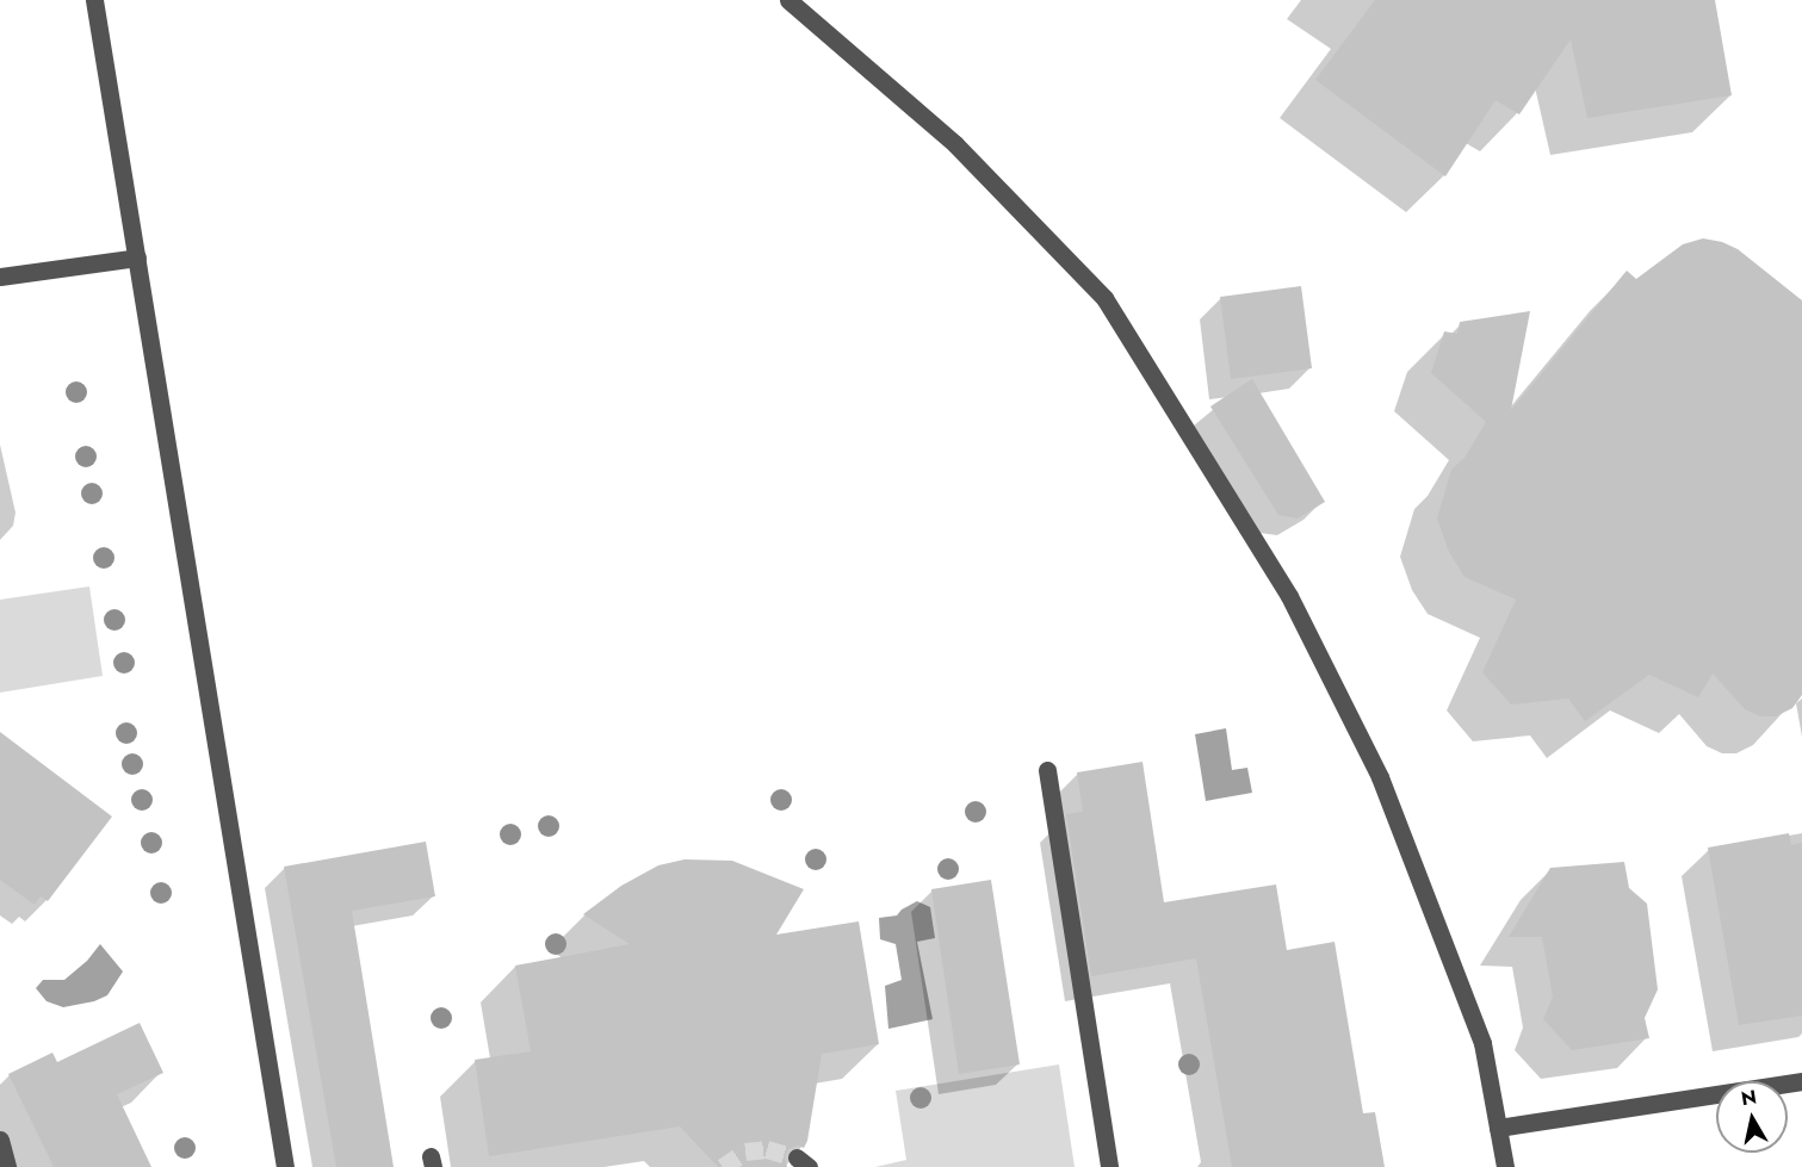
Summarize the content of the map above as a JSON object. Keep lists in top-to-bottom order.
{
  "north": "top"
}
